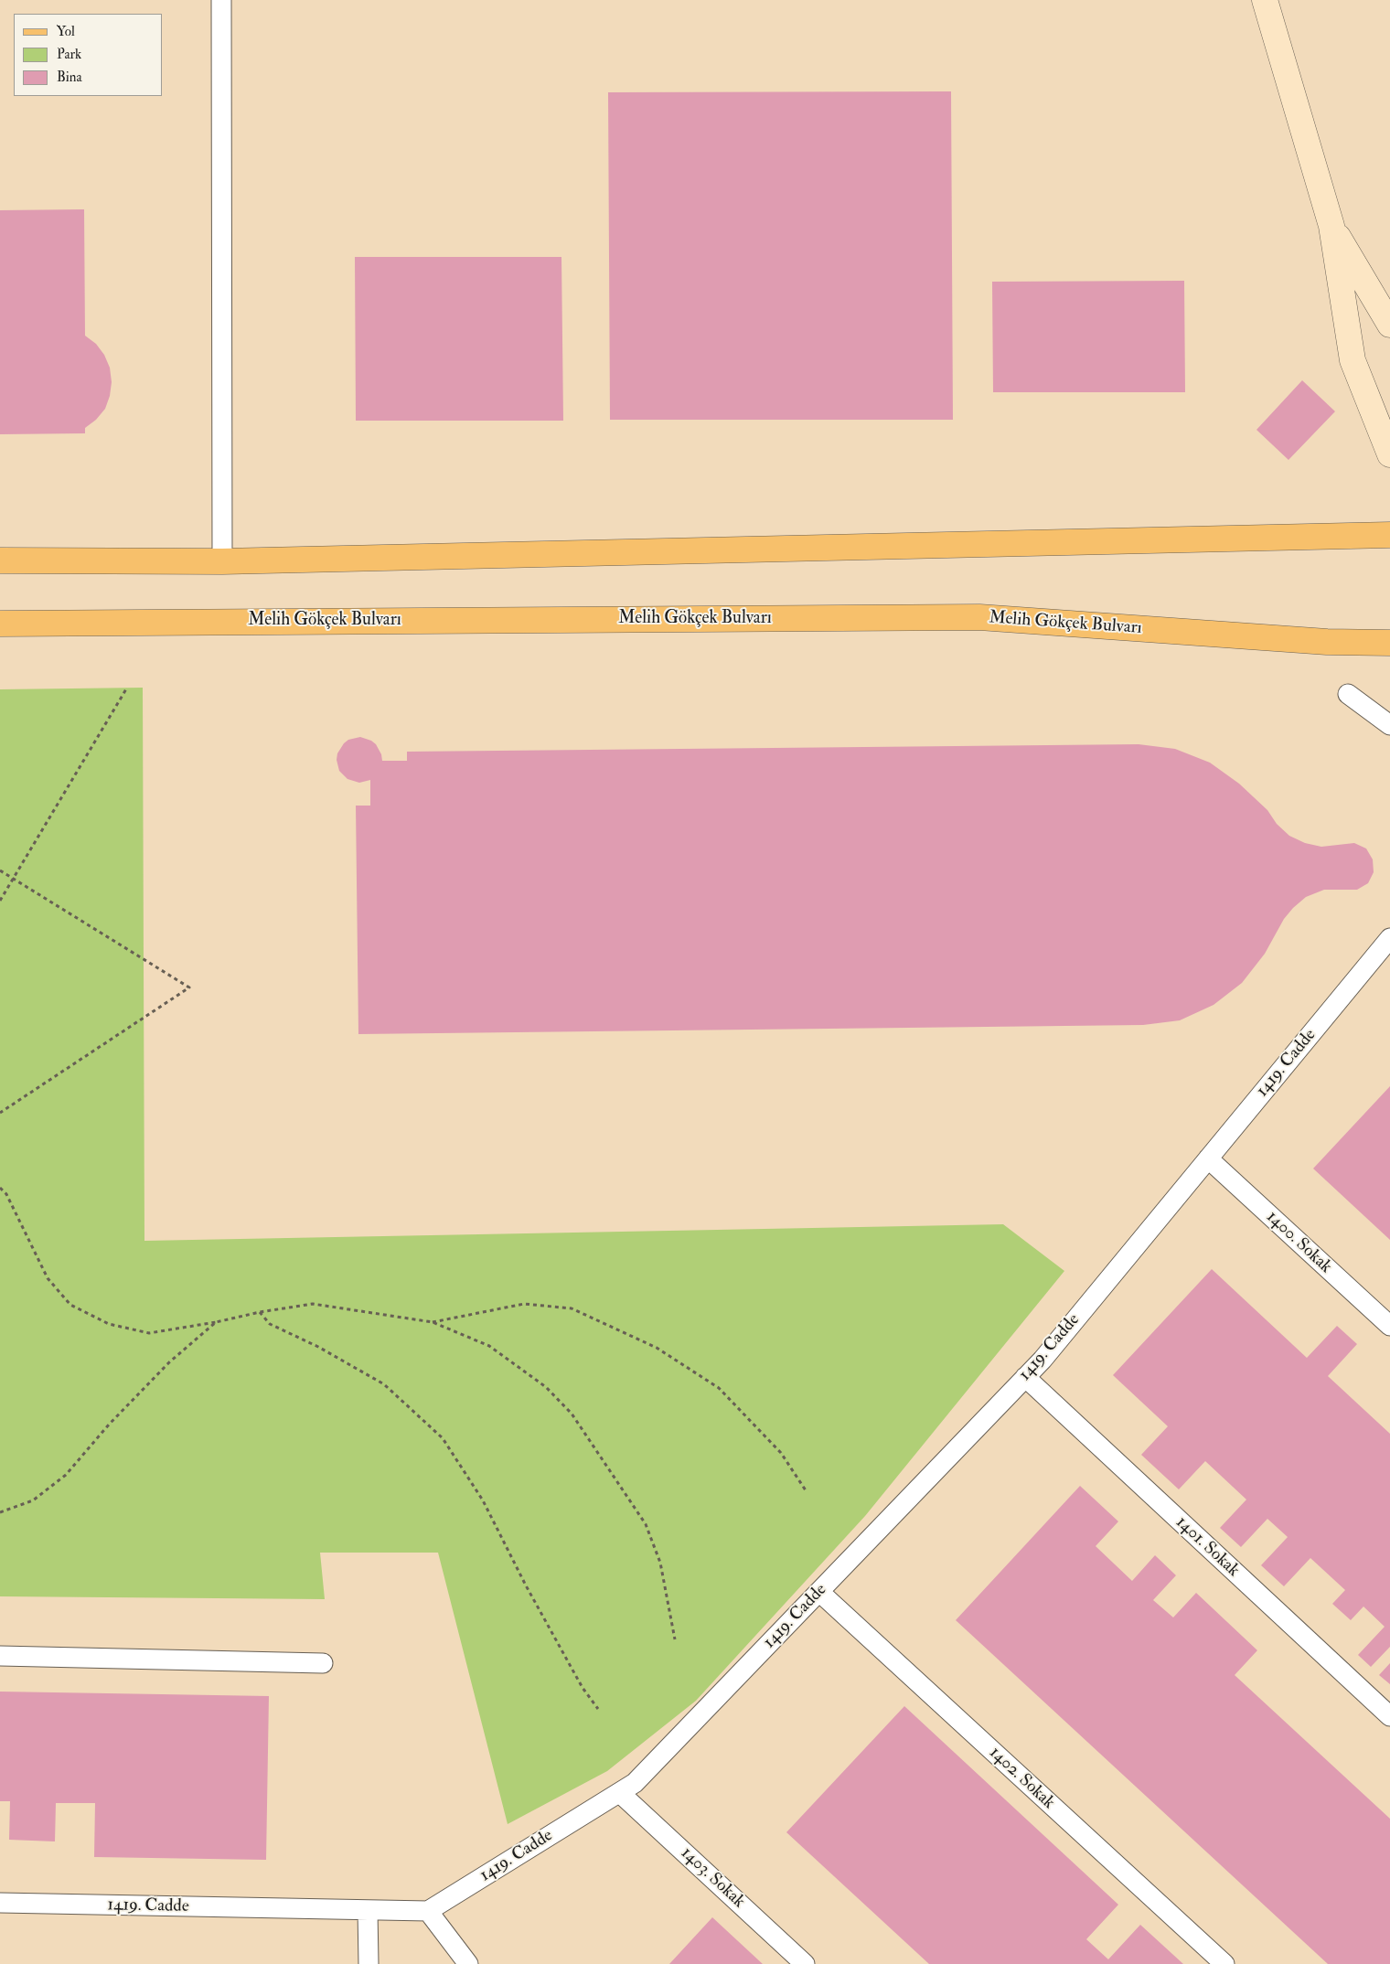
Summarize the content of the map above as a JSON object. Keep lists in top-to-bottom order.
{
  "streets": {
    "main road": ["Melih Gökçek Bulvarı"],
    "lane": [
      "1419. Cadde",
      "1400. Sokak",
      "1401. Sokak",
      "1402. Sokak",
      "1403. Sokak"
    ]
  },
  "crossings": [
    ["1419. Cadde", "1400. Sokak"],
    ["1419. Cadde", "1401. Sokak"],
    ["1419. Cadde", "1402. Sokak"],
    ["1419. Cadde", "1403. Sokak"]
  ],
  "legend": ["Yol", "Park", "Bina"]
}
